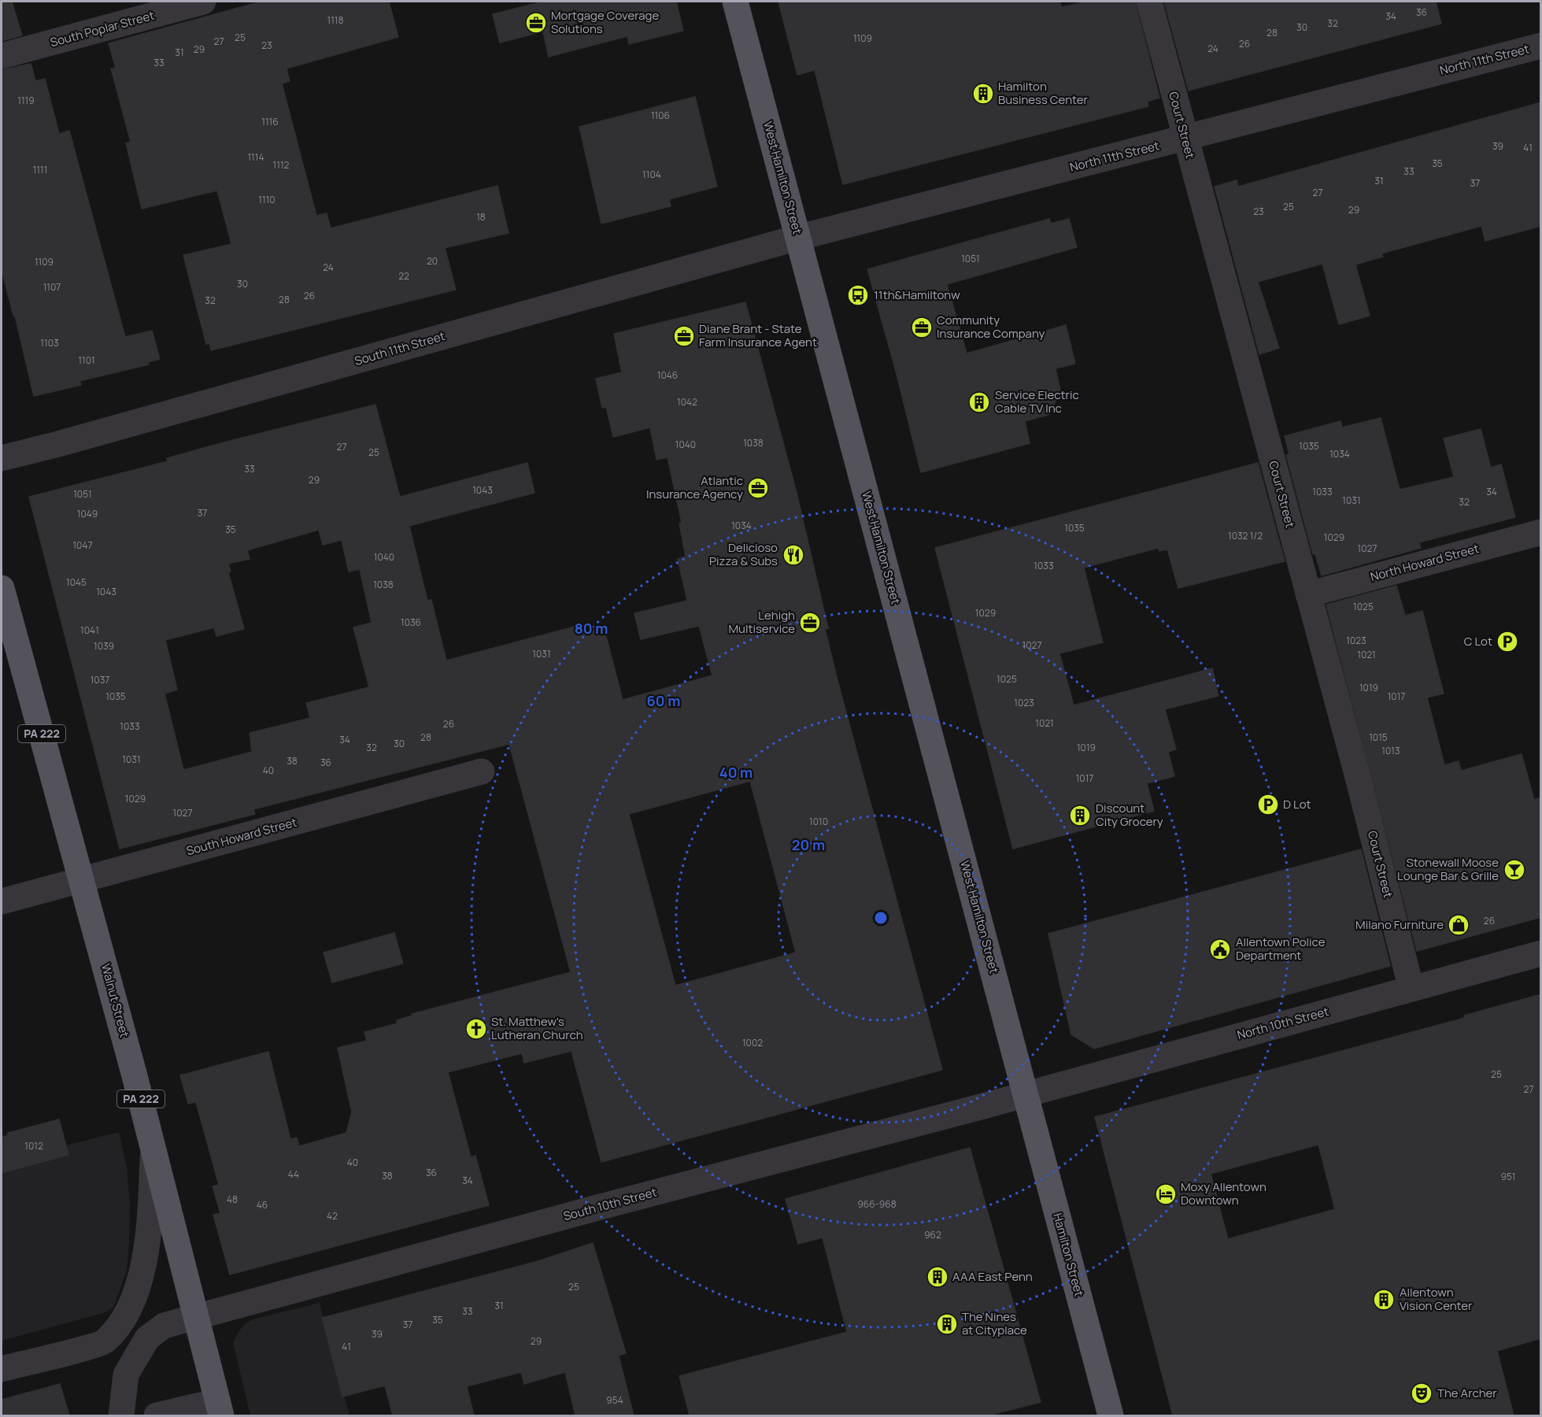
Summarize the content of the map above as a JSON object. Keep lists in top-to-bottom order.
{
  "streets": {
    "main road": [
      "West Hamilton Street",
      "PA 222",
      "Walnut Street",
      "Hamilton Street"
    ],
    "street": [
      "South Poplar Street",
      "North 11th Street",
      "Court Street",
      "South 11th Street",
      "North Howard Street",
      "South Howard Street",
      "North 10th Street",
      "South 10th Street"
    ]
  },
  "crossings": [
    ["North 11th Street", "Court Street"],
    ["North 11th Street", "West Hamilton Street"],
    ["North 11th Street", "South 11th Street"],
    ["Court Street", "North Howard Street"],
    ["Court Street", "North 10th Street"],
    ["West Hamilton Street", "South 11th Street"],
    ["West Hamilton Street", "North 10th Street"],
    ["West Hamilton Street", "South 10th Street"],
    ["West Hamilton Street", "Hamilton Street"],
    ["South Howard Street", "Walnut Street"],
    ["Walnut Street", "South 10th Street"],
    ["North 10th Street", "South 10th Street"],
    ["North 10th Street", "Hamilton Street"],
    ["South 10th Street", "Hamilton Street"]
  ],
  "places": {
    "office": [
      "Mortgage Coverage Solutions",
      "Community Insurance Company",
      "Diane Brant - State Farm Insurance Agent",
      "Atlantic Insurance Agency",
      "Lehigh Multiservice"
    ],
    "building": [
      "Hamilton Business Center",
      "Service Electric Cable TV Inc",
      "Discount City Grocery",
      "AAA East Penn",
      "Allentown Vision Center",
      "The Nines at Cityplace"
    ],
    "bus stop": ["11th&Hamiltonw"],
    "restaurant": ["Delicioso Pizza & Subs"],
    "parking": ["C Lot", "D Lot"],
    "bar": ["Stonewall Moose Lounge Bar & Grille"],
    "shop": ["Milano Furniture"],
    "public building": ["Allentown Police Department"],
    "church": ["St. Matthew's Lutheran Church"],
    "hotel": ["Moxy Allentown Downtown"],
    "theatre": ["The Archer"]
  },
  "house_numbers": [
    "36",
    "34",
    "1118",
    "32",
    "30",
    "28",
    "25",
    "1109",
    "27",
    "26",
    "23",
    "24",
    "29",
    "31",
    "33",
    "1119",
    "1106",
    "1116",
    "39",
    "41",
    "1114",
    "35",
    "1112",
    "1111",
    "33",
    "1104",
    "31",
    "37",
    "27",
    "1110",
    "25",
    "29",
    "23",
    "18",
    "1051",
    "20",
    "1109",
    "24",
    "22",
    "30",
    "1107",
    "26",
    "28",
    "32",
    "1103",
    "1101",
    "1046",
    "1042",
    "1038",
    "1040",
    "1035",
    "27",
    "25",
    "1034",
    "33",
    "29",
    "1043",
    "1033",
    "34",
    "1051",
    "1031",
    "32",
    "37",
    "1049",
    "1034",
    "1035",
    "35",
    "1032 1/2",
    "1029",
    "1047",
    "1027",
    "1040",
    "1033",
    "1045",
    "1038",
    "1043",
    "1025",
    "1029",
    "1036",
    "1041",
    "1023",
    "1027",
    "1039",
    "1031",
    "1021",
    "1025",
    "1037",
    "1019",
    "1035",
    "1017",
    "1023",
    "1021",
    "26",
    "1033",
    "28",
    "1015",
    "34",
    "30",
    "32",
    "1019",
    "1013",
    "1031",
    "38",
    "36",
    "40",
    "1017",
    "1029",
    "1027",
    "1010",
    "26",
    "1002",
    "25",
    "27",
    "1012",
    "40",
    "36",
    "44",
    "38",
    "951",
    "34",
    "48",
    "966-968",
    "46",
    "42",
    "962",
    "25",
    "31",
    "33",
    "35",
    "37",
    "39",
    "29",
    "41",
    "954"
  ],
  "rings": [
    "80 m",
    "60 m",
    "40 m",
    "20 m"
  ]
}
